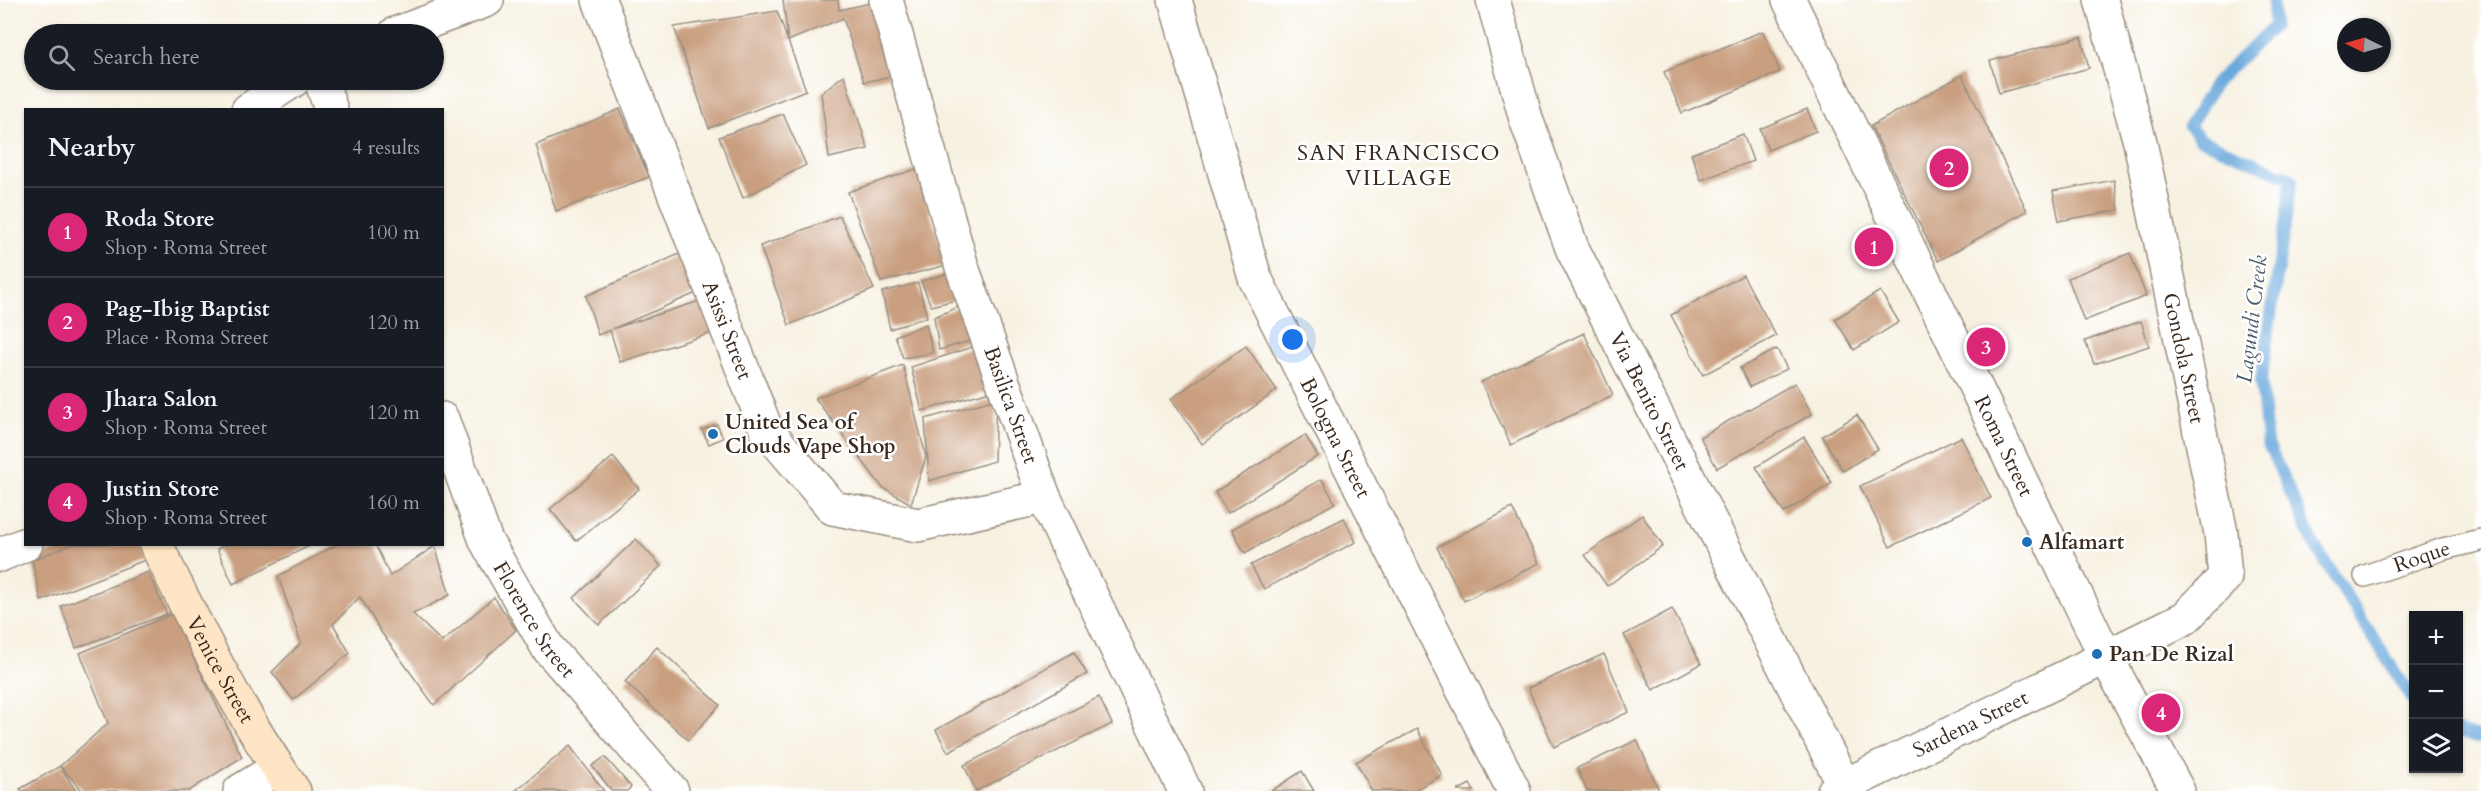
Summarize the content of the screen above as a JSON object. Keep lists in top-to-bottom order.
{
  "streets": {
    "street": [
      "Asissi Street",
      "Gondola Street",
      "Via Benito Street",
      "Basilica Street",
      "Bologna Street",
      "Roma Street",
      "Florence Street",
      "Venice Street",
      "Sardena Street"
    ],
    "lane": ["Roque"]
  },
  "crossings": [
    ["Asissi Street", "Basilica Street"],
    ["Gondola Street", "Roma Street"],
    ["Gondola Street", "Sardena Street"],
    ["Via Benito Street", "Sardena Street"],
    ["Roma Street", "Sardena Street"]
  ],
  "districts": ["SAN FRANCISCO VILLAGE"],
  "water": ["Lagundi Creek"],
  "places": ["United Sea of Clouds Vape Shop", "Alfamart", "Pan De Rizal"],
  "north": "left",
  "page": {
    "search": "Search here",
    "heading": ["Nearby", "4 results"],
    "pins": [
      "2",
      "1",
      "3",
      "4"
    ],
    "list": [
      {
        "mark": "1",
        "name": "Roda Store",
        "note": "Shop · Roma Street",
        "value": "100 m"
      },
      {
        "mark": "2",
        "name": "Pag-Ibig Baptist",
        "note": "Place · Roma Street",
        "value": "120 m"
      },
      {
        "mark": "3",
        "name": "Jhara Salon",
        "note": "Shop · Roma Street",
        "value": "120 m"
      },
      {
        "mark": "4",
        "name": "Justin Store",
        "note": "Shop · Roma Street",
        "value": "160 m"
      }
    ],
    "map_buttons": ["+", "−"]
  }
}
